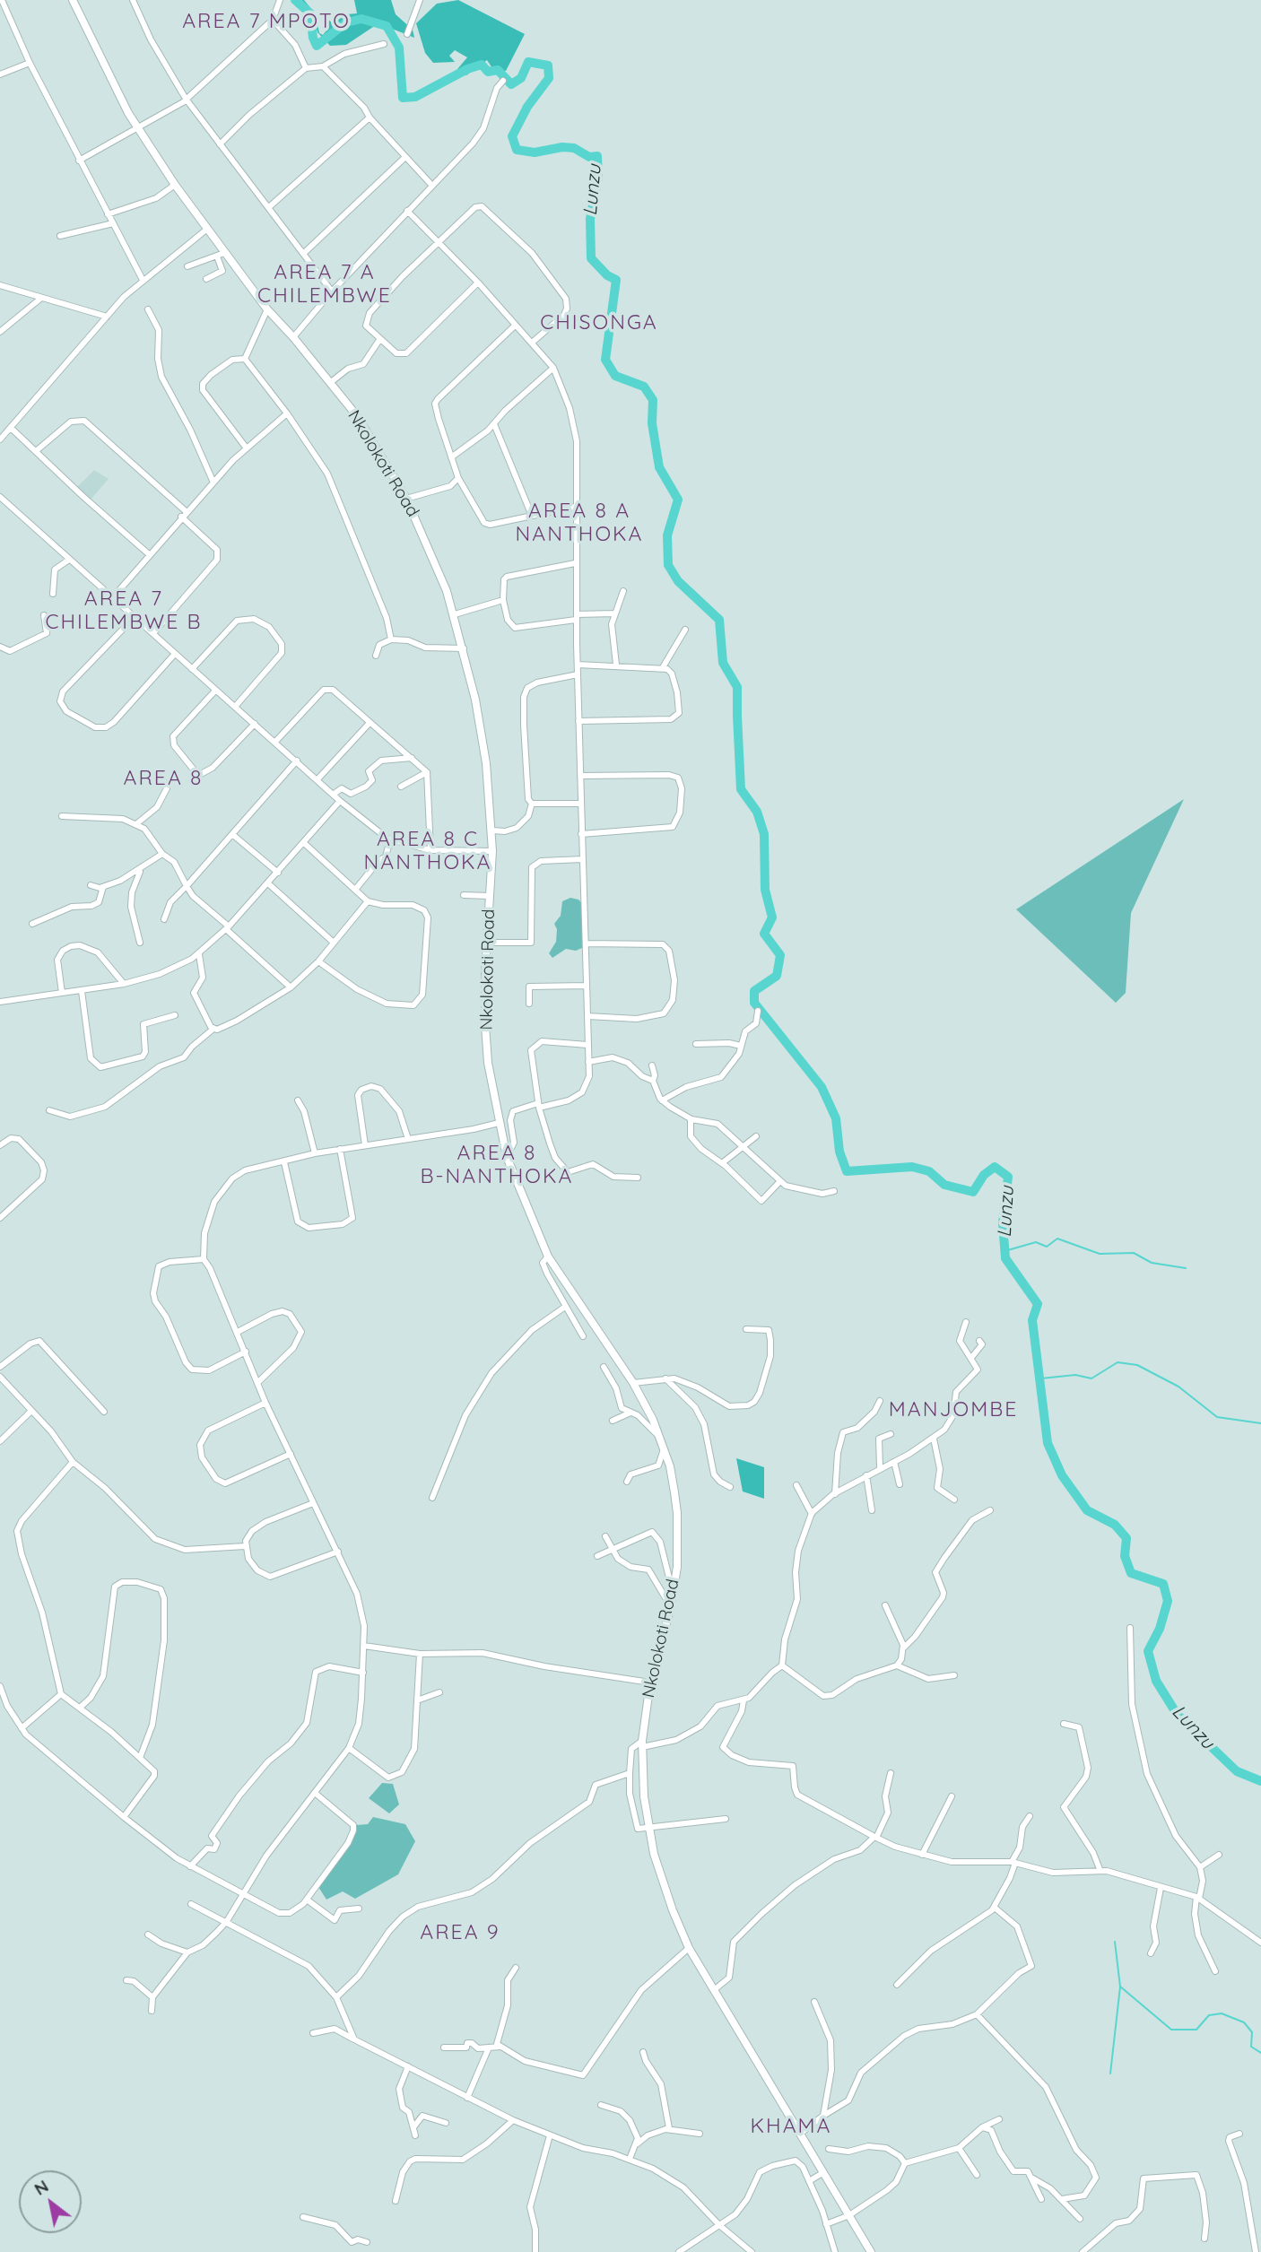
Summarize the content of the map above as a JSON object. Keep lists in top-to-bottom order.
{
  "streets": {
    "main road": ["Nkolokoti Road"]
  },
  "districts": [
    "AREA 7 MPOTO",
    "AREA 7 A CHILEMBWE",
    "CHISONGA",
    "AREA 8 A NANTHOKA",
    "AREA 7 CHILEMBWE B",
    "AREA 8",
    "AREA 8 C NANTHOKA",
    "AREA 8 B-NANTHOKA",
    "MANJOMBE",
    "AREA 9",
    "KHAMA"
  ],
  "water": ["Lunzu"],
  "north": "top left"
}
